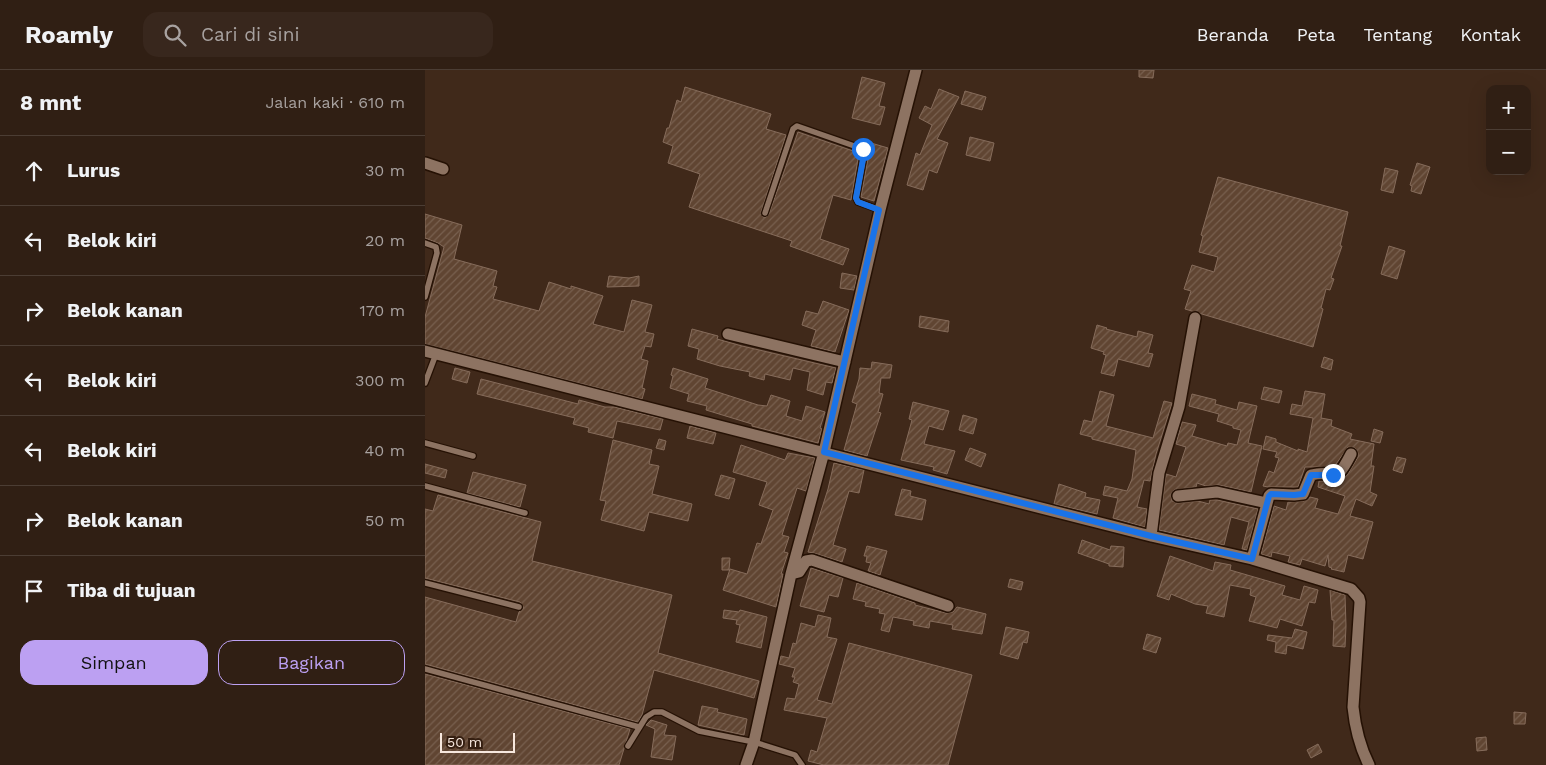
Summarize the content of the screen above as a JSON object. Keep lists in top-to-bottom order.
{
  "scale_bar": "50 m",
  "page": {
    "header": "Roamly",
    "search": "Cari di sini",
    "nav": [
      "Beranda",
      "Peta",
      "Tentang",
      "Kontak"
    ],
    "heading": ["8 mnt", "Jalan kaki · 610 m"],
    "map_buttons": ["+", "−"],
    "list": [
      ["Lurus", "30 m"],
      ["Belok kiri", "20 m"],
      ["Belok kanan", "170 m"],
      ["Belok kiri", "300 m"],
      ["Belok kiri", "40 m"],
      ["Belok kanan", "50 m"],
      "Tiba di tujuan"
    ],
    "buttons": ["Simpan", "Bagikan"],
    "scale": "50 m"
  }
}
